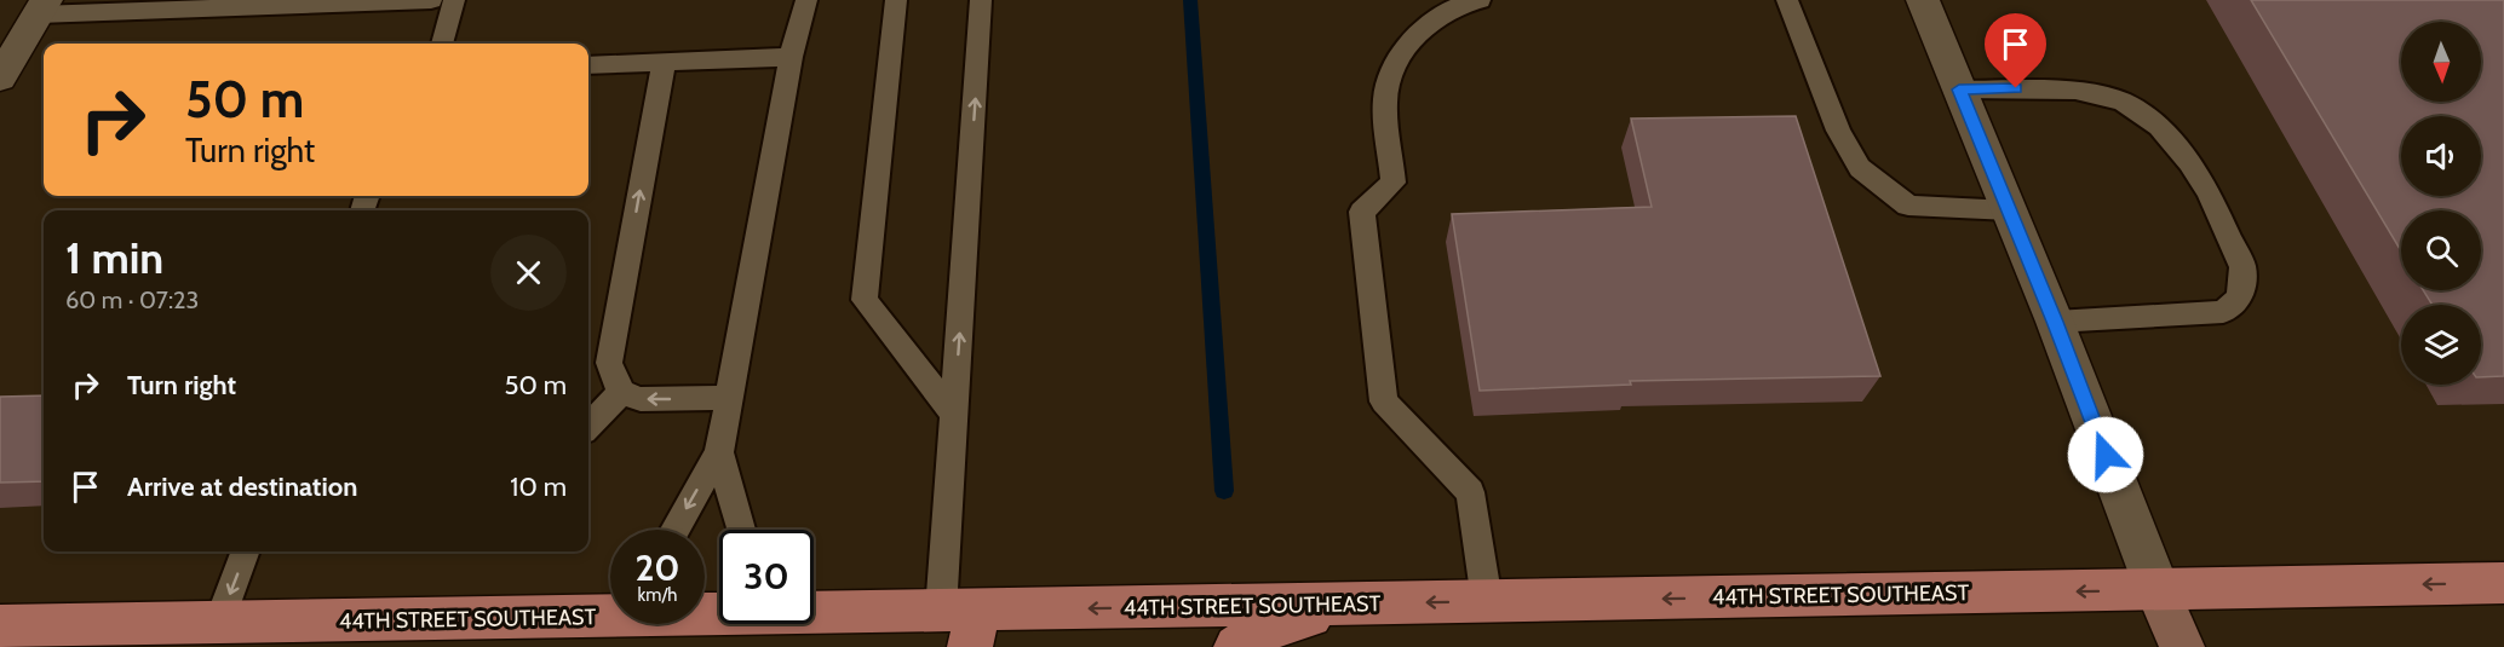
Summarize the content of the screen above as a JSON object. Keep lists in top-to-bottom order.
{
  "streets": {
    "main road": ["44TH STREET SOUTHEAST"]
  },
  "one_way": ["44TH STREET SOUTHEAST"],
  "north": "bottom",
  "page": {
    "turn": ["50 m", "Turn right"],
    "heading": ["1 min", "60 m · 07:23"],
    "list": [
      {
        "name": "Turn right",
        "value": "50 m"
      },
      {
        "name": "Arrive at destination",
        "value": "10 m"
      }
    ],
    "speed": "20 km/h",
    "limit": "30"
  }
}
